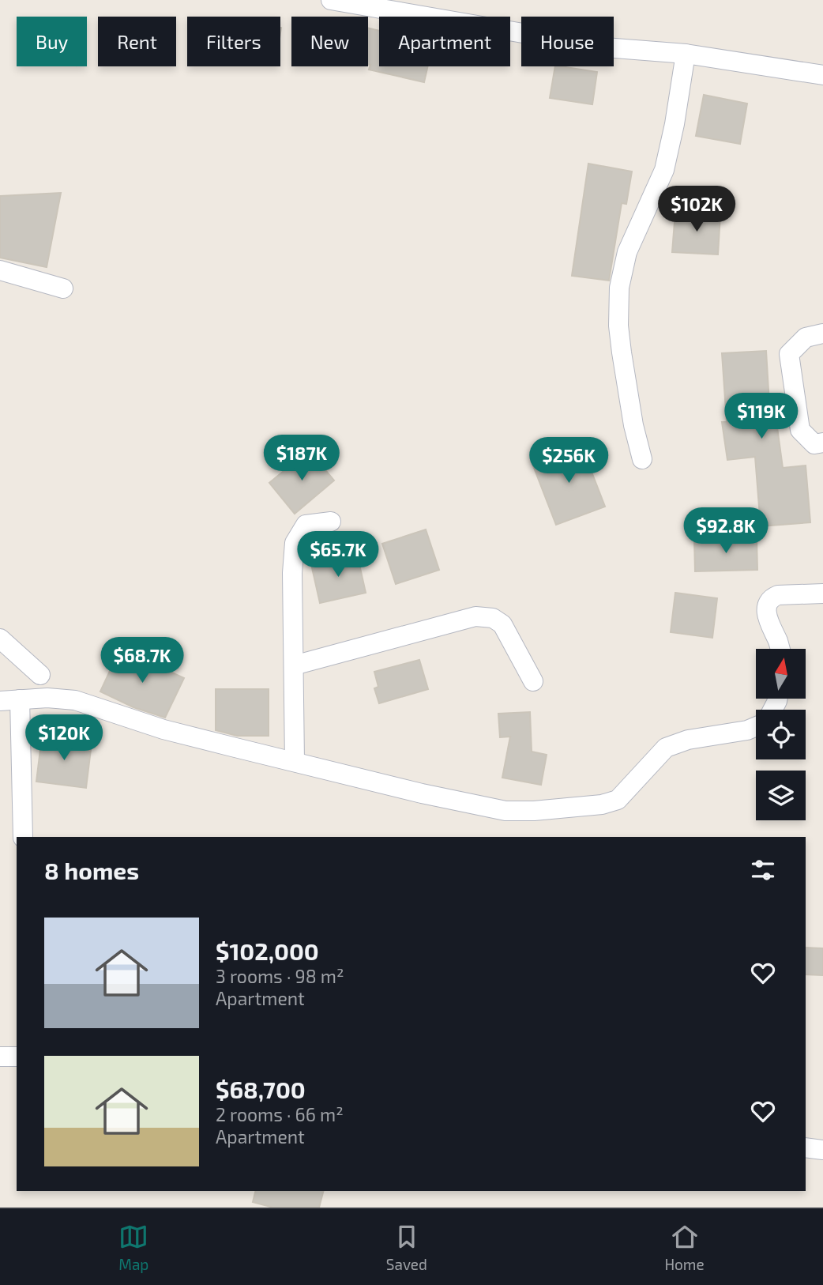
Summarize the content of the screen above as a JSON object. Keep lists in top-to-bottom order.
{
  "north": "top",
  "page": {
    "chip": [
      "Buy",
      "Rent",
      "Filters",
      "New",
      "Apartment",
      "House"
    ],
    "price": [
      "$102K",
      "$119K",
      "$187K",
      "$256K",
      "$92.8K",
      "$65.7K",
      "$68.7K",
      "$120K"
    ],
    "heading": "8 homes",
    "list": [
      {
        "name": "$102,000",
        "note": "3 rooms · 98 m² · Apartment"
      },
      {
        "name": "$68,700",
        "note": "2 rooms · 66 m² · Apartment"
      }
    ],
    "tabs": ["Map", "Saved", "Home"]
  }
}
